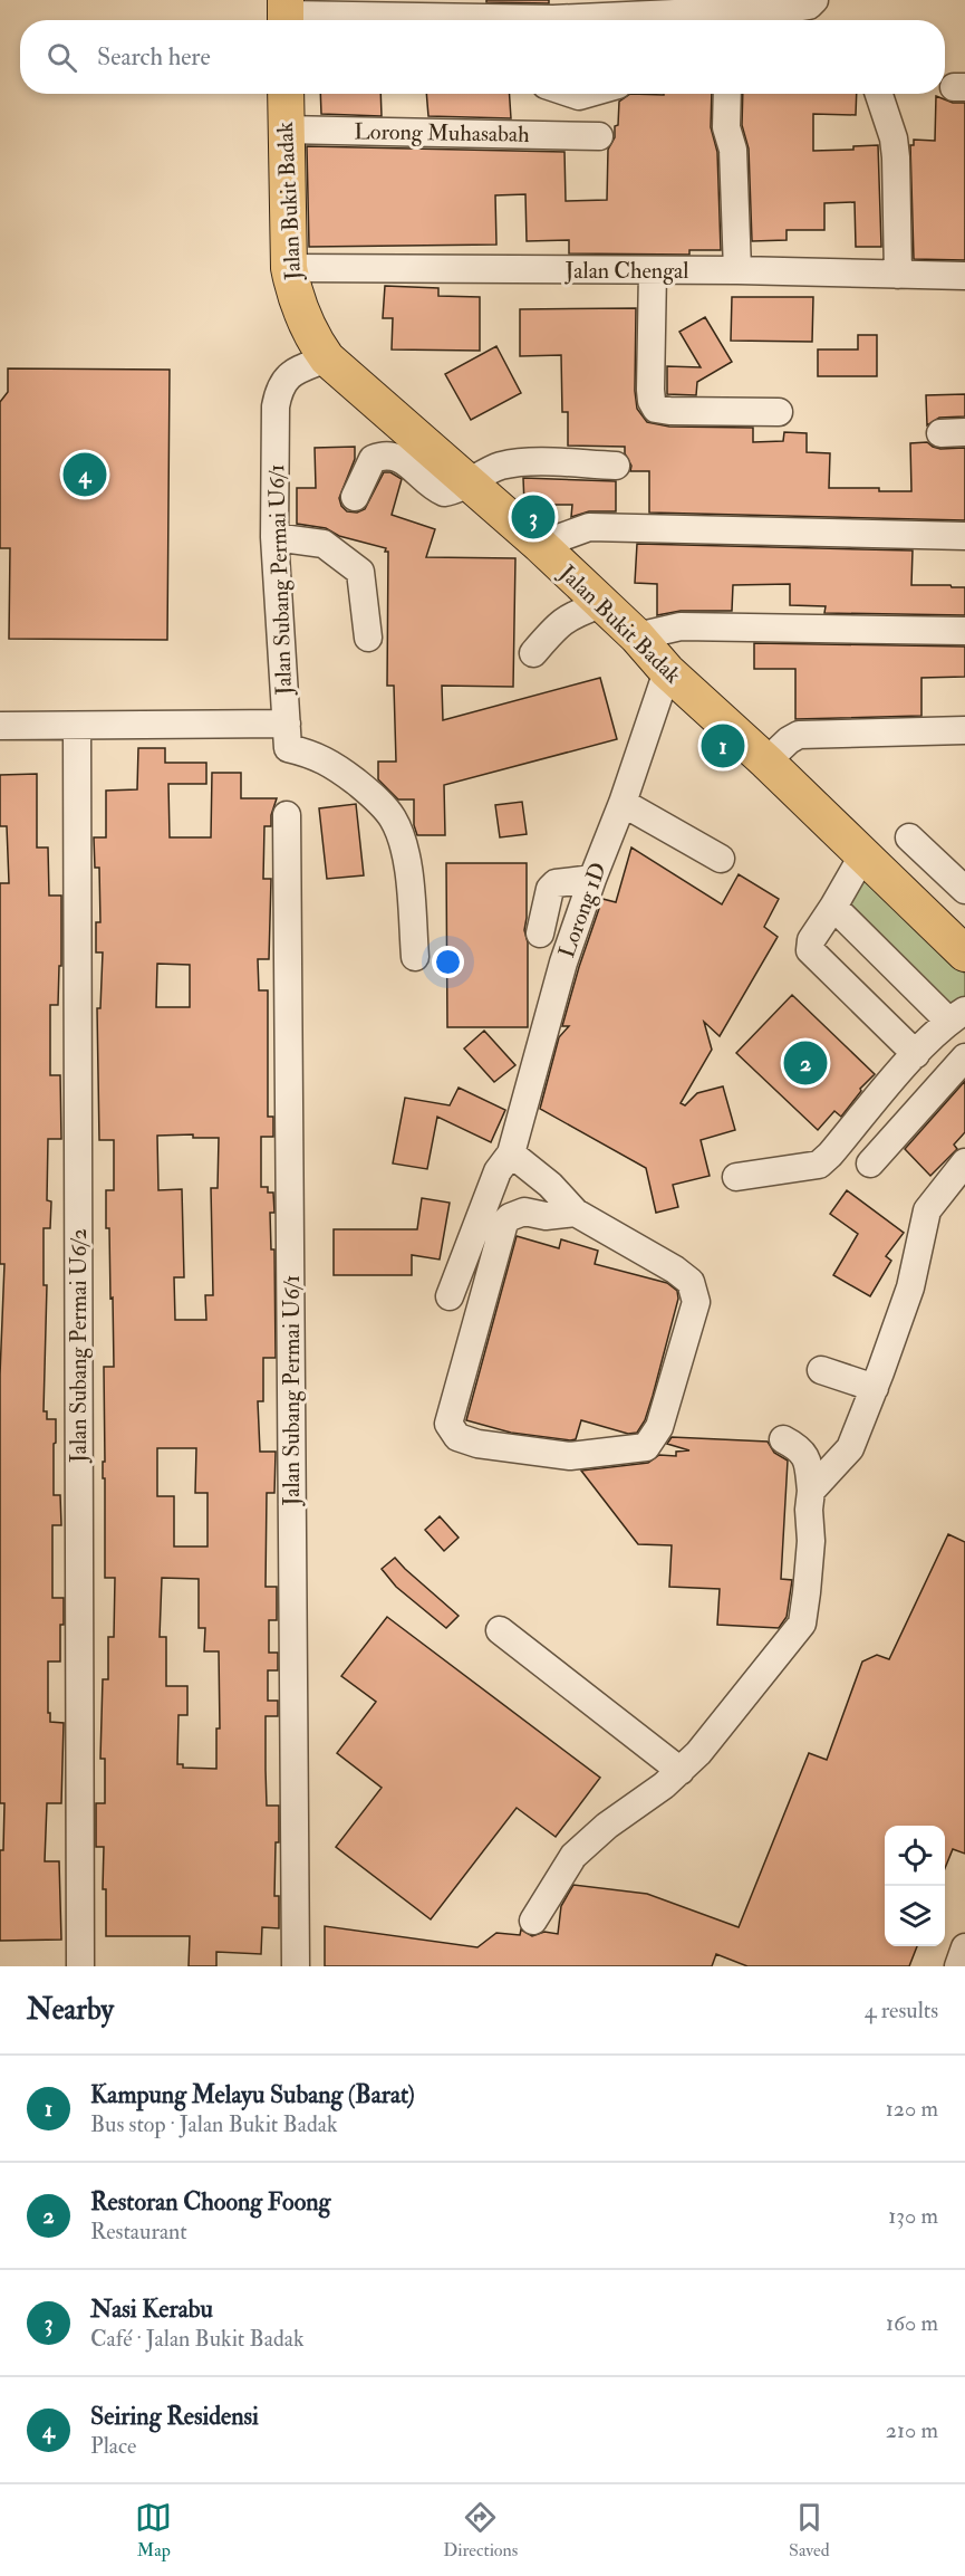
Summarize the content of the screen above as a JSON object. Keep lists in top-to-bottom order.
{
  "streets": {
    "main road": ["Jalan Bukit Badak"],
    "street": [
      "Lorong Muhasabah",
      "Jalan Chengal",
      "Jalan Subang Permai U6/1",
      "Lorong 1D",
      "Jalan Subang Permai U6/2"
    ]
  },
  "crossings": [
    ["Lorong Muhasabah", "Jalan Bukit Badak"],
    ["Jalan Bukit Badak", "Jalan Chengal"],
    ["Jalan Bukit Badak", "Jalan Subang Permai U6/1"],
    ["Jalan Bukit Badak", "Lorong 1D"]
  ],
  "page": {
    "search": "Search here",
    "pins": [
      "4",
      "3",
      "1",
      "2"
    ],
    "heading": ["Nearby", "4 results"],
    "list": [
      {
        "mark": "1",
        "name": "Kampung Melayu Subang (Barat)",
        "note": "Bus stop · Jalan Bukit Badak",
        "value": "120 m"
      },
      {
        "mark": "2",
        "name": "Restoran Choong Foong",
        "note": "Restaurant",
        "value": "130 m"
      },
      {
        "mark": "3",
        "name": "Nasi Kerabu",
        "note": "Café · Jalan Bukit Badak",
        "value": "160 m"
      },
      {
        "mark": "4",
        "name": "Seiring Residensi",
        "note": "Place",
        "value": "210 m"
      }
    ],
    "nav": ["Map", "Directions", "Saved"]
  }
}
